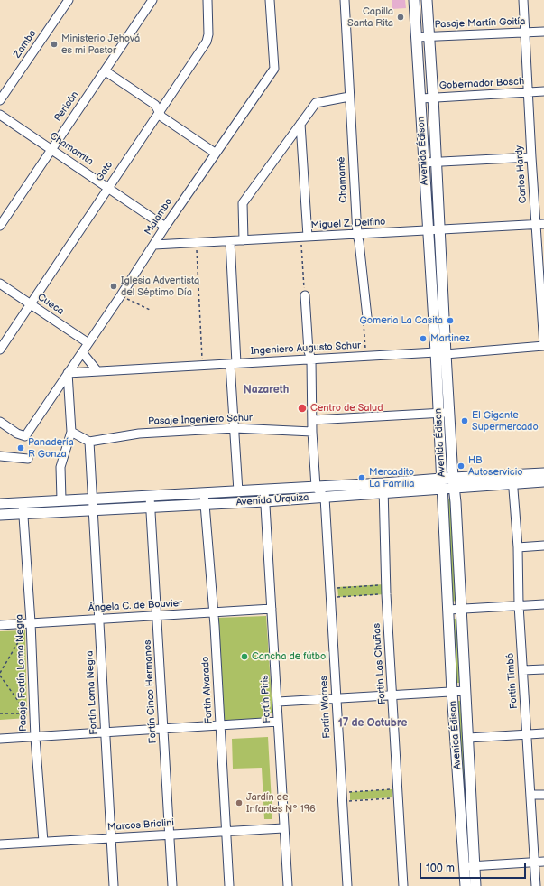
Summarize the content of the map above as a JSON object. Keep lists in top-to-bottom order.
{
  "streets": {
    "main road": ["Avenida Édison", "Avenida Urquiza"],
    "street": [
      "Pasaje Martín Goitía",
      "Zamba",
      "Gobernador Bosch",
      "Pericón",
      "Chamarrita",
      "Gato",
      "Carlos Hardy",
      "Chamamé",
      "Malambo",
      "Miguel Z. Delfino",
      "Cueca",
      "Ingeniero Augusto Schur",
      "Pasaje Ingeniero Schur",
      "Ángela C. de Bouvier",
      "Fortín Las Chuñas",
      "Pasaje Fortín Loma Negra",
      "Fortín Timbó",
      "Fortín Alvarado",
      "Fortín Cinco Hermanos",
      "Fortín Loma Negra",
      "Fortín Piris",
      "Fortín Warnes",
      "Marcos Briolini"
    ]
  },
  "crossings": [
    ["Pasaje Martín Goitía", "Avenida Édison"],
    ["Pasaje Martín Goitía", "Carlos Hardy"],
    ["Gobernador Bosch", "Avenida Édison"],
    ["Gobernador Bosch", "Carlos Hardy"],
    ["Pericón", "Chamarrita"],
    ["Chamarrita", "Gato"],
    ["Chamarrita", "Malambo"],
    ["Avenida Édison", "Miguel Z. Delfino"],
    ["Avenida Édison", "Ingeniero Augusto Schur"],
    ["Avenida Édison", "Avenida Urquiza"],
    ["Gato", "Cueca"],
    ["Carlos Hardy", "Miguel Z. Delfino"],
    ["Carlos Hardy", "Ingeniero Augusto Schur"],
    ["Chamamé", "Miguel Z. Delfino"],
    ["Malambo", "Miguel Z. Delfino"],
    ["Malambo", "Cueca"],
    ["Malambo", "Ingeniero Augusto Schur"],
    ["Pasaje Ingeniero Schur", "Fortín Loma Negra"],
    ["Avenida Urquiza", "Fortín Las Chuñas"],
    ["Avenida Urquiza", "Pasaje Fortín Loma Negra"],
    ["Avenida Urquiza", "Fortín Timbó"],
    ["Avenida Urquiza", "Fortín Alvarado"],
    ["Avenida Urquiza", "Fortín Cinco Hermanos"],
    ["Avenida Urquiza", "Fortín Loma Negra"],
    ["Avenida Urquiza", "Fortín Piris"],
    ["Avenida Urquiza", "Fortín Warnes"],
    ["Ángela C. de Bouvier", "Pasaje Fortín Loma Negra"],
    ["Ángela C. de Bouvier", "Fortín Alvarado"],
    ["Ángela C. de Bouvier", "Fortín Cinco Hermanos"],
    ["Ángela C. de Bouvier", "Fortín Loma Negra"],
    ["Ángela C. de Bouvier", "Fortín Piris"],
    ["Pasaje Fortín Loma Negra", "Marcos Briolini"],
    ["Fortín Alvarado", "Marcos Briolini"],
    ["Fortín Cinco Hermanos", "Marcos Briolini"],
    ["Fortín Loma Negra", "Marcos Briolini"],
    ["Fortín Piris", "Marcos Briolini"]
  ],
  "districts": ["Nazareth", "17 de Octubre"],
  "places": [
    "Capilla Santa Rita",
    "Ministerio Jehová es mi Pastor",
    "Iglesia Adventista del Séptimo Día",
    "Gomeria La Casita",
    "Martinez",
    "Centro de Salud",
    "El Gigante Supermercado",
    "Panadería R Gonza",
    "HB Autoservicio",
    "Mercadito La Familia",
    "Cancha de fútbol",
    "Jardín de Infantes N° 196"
  ],
  "scale_bar": "100 m"
}
